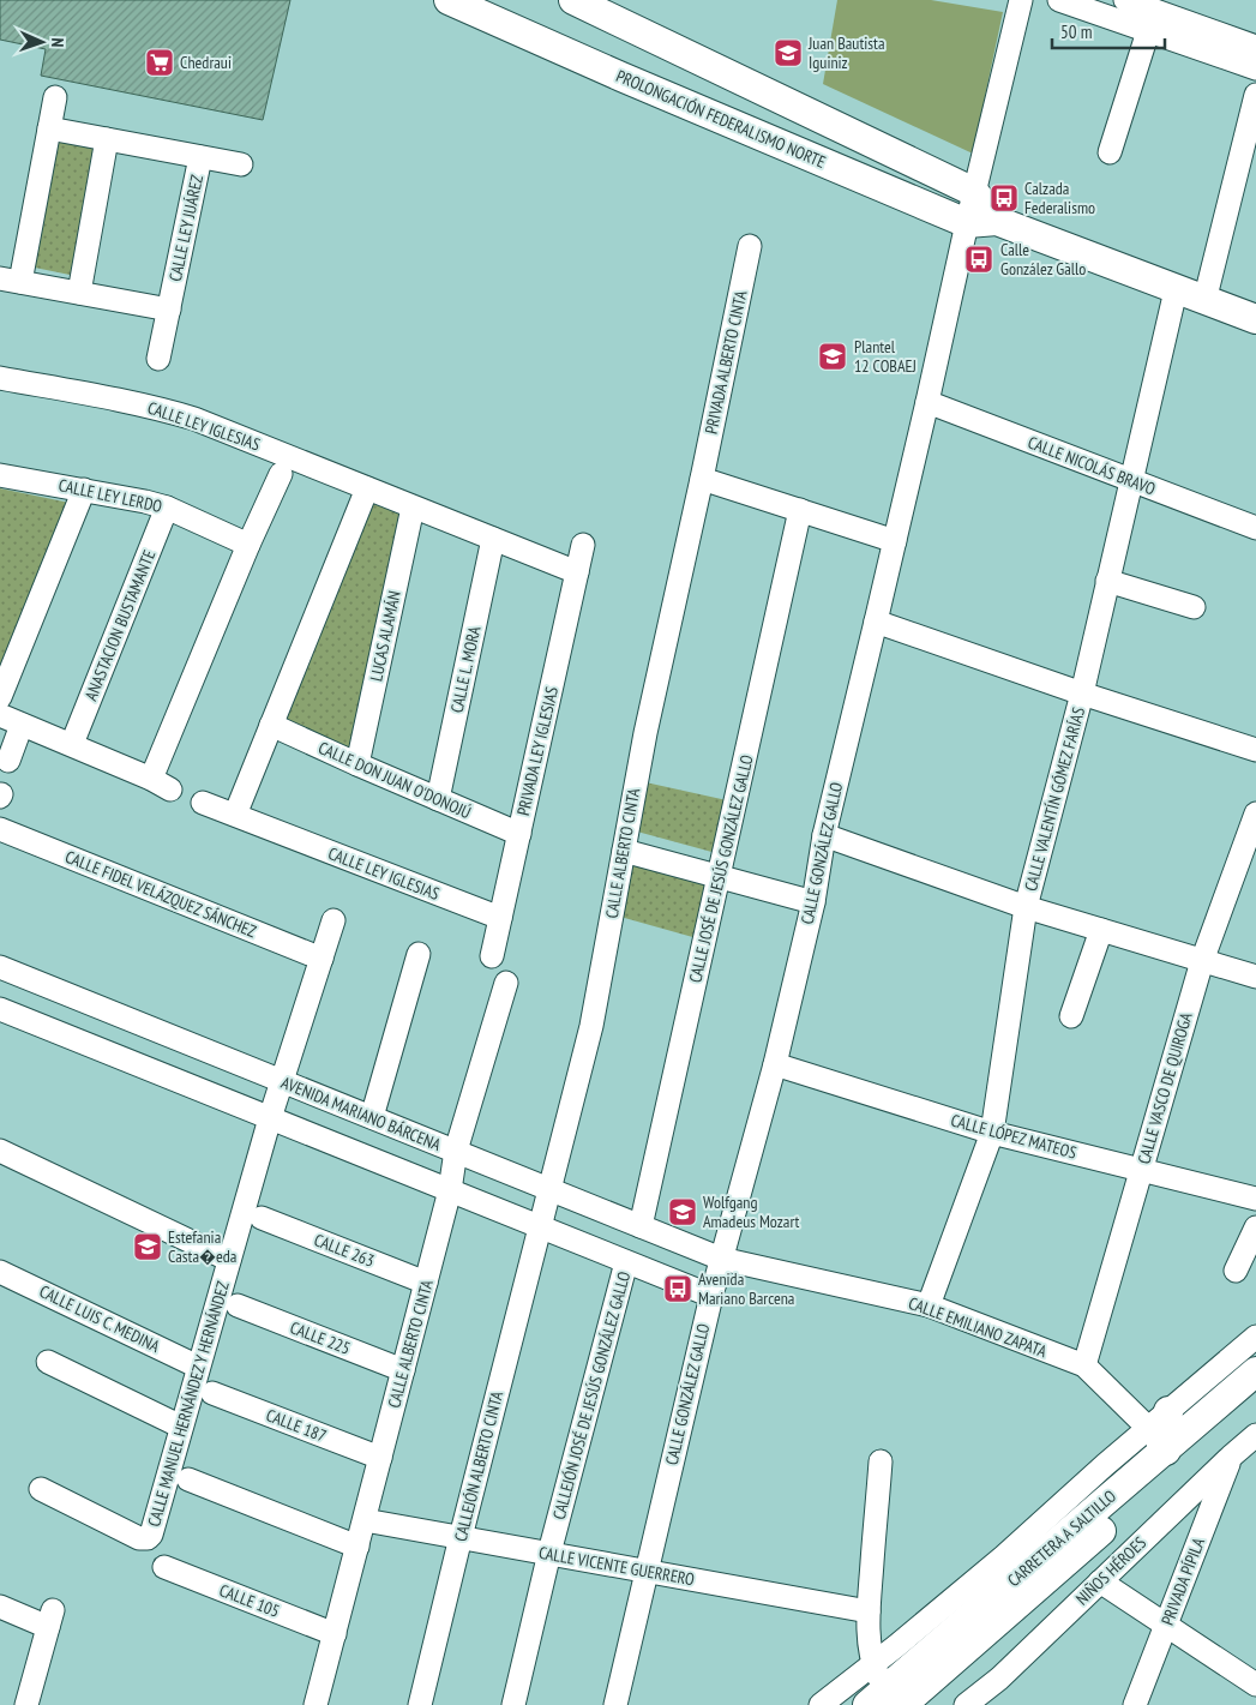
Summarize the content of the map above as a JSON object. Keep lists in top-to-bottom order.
{
  "streets": {
    "main road": ["PROLONGACIÓN FEDERALISMO NORTE", "CARRETERA A SALTILLO"],
    "street": [
      "CALLE LEY JUÁREZ",
      "PRIVADA ALBERTO CINTA",
      "CALLE LEY IGLESIAS",
      "CALLE NICOLÁS BRAVO",
      "CALLE LEY LERDO",
      "ANASTACION BUSTAMANTE",
      "LUCAS ALAMÁN",
      "CALLE L. MORA",
      "PRIVADA LEY IGLESIAS",
      "CALLE DON JUAN O'DONOJÚ",
      "CALLE VALENTÍN GÓMEZ FARÍAS",
      "CALLE ALBERTO CINTA",
      "CALLE GONZÁLEZ GALLO",
      "CALLE JOSÉ DE JESÚS GONZÁLEZ GALLO",
      "CALLE FIDEL VELÁZQUEZ SÁNCHEZ",
      "CALLE VASCO DE QUIROGA",
      "AVENIDA MARIANO BÁRCENA",
      "CALLE LÓPEZ MATEOS",
      "CALLE 263",
      "CALLE LUIS C. MEDINA",
      "CALLE EMILIANO ZAPATA",
      "CALLE 225",
      "CALLEJÓN JOSÉ DE JESÚS GONZÁLEZ GALLO",
      "CALLE MANUEL HERNÁNDEZ Y HERNÁNDEZ",
      "CALLE 187",
      "CALLEJÓN ALBERTO CINTA",
      "CALLE VICENTE GUERRERO",
      "NIÑOS HÉROES",
      "PRIVADA PÍPILA",
      "CALLE 105"
    ]
  },
  "crossings": [
    ["PROLONGACIÓN FEDERALISMO NORTE", "CALLE VALENTÍN GÓMEZ FARÍAS"],
    ["PROLONGACIÓN FEDERALISMO NORTE", "CALLE GONZÁLEZ GALLO"],
    ["PRIVADA ALBERTO CINTA", "CALLE ALBERTO CINTA"],
    ["CALLE LEY IGLESIAS", "LUCAS ALAMÁN"],
    ["CALLE LEY IGLESIAS", "CALLE L. MORA"],
    ["CALLE LEY IGLESIAS", "PRIVADA LEY IGLESIAS"],
    ["CALLE NICOLÁS BRAVO", "CALLE VALENTÍN GÓMEZ FARÍAS"],
    ["CALLE NICOLÁS BRAVO", "CALLE GONZÁLEZ GALLO"],
    ["CALLE LEY LERDO", "ANASTACION BUSTAMANTE"],
    ["LUCAS ALAMÁN", "CALLE DON JUAN O'DONOJÚ"],
    ["CALLE L. MORA", "CALLE DON JUAN O'DONOJÚ"],
    ["PRIVADA LEY IGLESIAS", "CALLE DON JUAN O'DONOJÚ"],
    ["CALLE VALENTÍN GÓMEZ FARÍAS", "CALLE LÓPEZ MATEOS"],
    ["CALLE VALENTÍN GÓMEZ FARÍAS", "CALLE EMILIANO ZAPATA"],
    ["CALLE ALBERTO CINTA", "AVENIDA MARIANO BÁRCENA"],
    ["CALLE ALBERTO CINTA", "CALLE 263"],
    ["CALLE ALBERTO CINTA", "CALLE 225"],
    ["CALLE ALBERTO CINTA", "CALLE 187"],
    ["CALLE ALBERTO CINTA", "CALLEJÓN ALBERTO CINTA"],
    ["CALLE ALBERTO CINTA", "CALLE VICENTE GUERRERO"],
    ["CALLE ALBERTO CINTA", "CALLE 105"],
    ["CALLE GONZÁLEZ GALLO", "AVENIDA MARIANO BÁRCENA"],
    ["CALLE GONZÁLEZ GALLO", "CALLE LÓPEZ MATEOS"],
    ["CALLE GONZÁLEZ GALLO", "CALLE EMILIANO ZAPATA"],
    ["CALLE GONZÁLEZ GALLO", "CALLE VICENTE GUERRERO"],
    ["CALLE JOSÉ DE JESÚS GONZÁLEZ GALLO", "AVENIDA MARIANO BÁRCENA"],
    ["CALLE FIDEL VELÁZQUEZ SÁNCHEZ", "CALLE MANUEL HERNÁNDEZ Y HERNÁNDEZ"],
    ["CALLE VASCO DE QUIROGA", "CALLE LÓPEZ MATEOS"],
    ["CALLE VASCO DE QUIROGA", "CALLE EMILIANO ZAPATA"],
    ["AVENIDA MARIANO BÁRCENA", "CALLE EMILIANO ZAPATA"],
    ["AVENIDA MARIANO BÁRCENA", "CALLE MANUEL HERNÁNDEZ Y HERNÁNDEZ"],
    ["CALLE LUIS C. MEDINA", "CALLE MANUEL HERNÁNDEZ Y HERNÁNDEZ"],
    ["CALLEJÓN JOSÉ DE JESÚS GONZÁLEZ GALLO", "CALLE VICENTE GUERRERO"],
    ["CALLEJÓN ALBERTO CINTA", "CALLE VICENTE GUERRERO"],
    ["NIÑOS HÉROES", "PRIVADA PÍPILA"]
  ],
  "places": {
    "school or university": [
      "Juan Bautista Iguiniz",
      "Plantel 12 COBAEJ",
      "Wolfgang Amadeus Mozart",
      "Estefania Casta�eda"
    ],
    "supermarket": ["Chedraui"],
    "bus stop": ["Calzada Federalismo", "Calle González Gallo", "Avenida Mariano Barcena"]
  },
  "scale_bar": "50 m",
  "north": "right"
}
